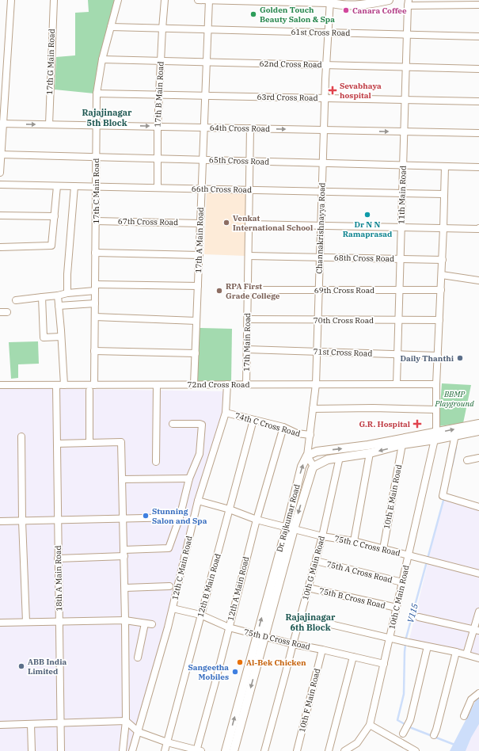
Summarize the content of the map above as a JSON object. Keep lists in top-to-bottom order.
{
  "streets": {
    "main road": ["Dr. Rajkumar Road"],
    "street": [
      "61st Cross Road",
      "17th G Main Road",
      "62nd Cross Road",
      "17th B Main Road",
      "63rd Cross Road",
      "64th Cross Road",
      "65th Cross Road",
      "66th Cross Road",
      "17th C Main Road",
      "11th Main Road",
      "67th Cross Road",
      "Channakrishnayya Road",
      "17th A Main Road",
      "68th Cross Road",
      "69th Cross Road",
      "70th Cross Road",
      "17th Main Road",
      "71st Cross Road",
      "72nd Cross Road",
      "74th C Cross Road",
      "10th E Main Road",
      "75th C Cross Road",
      "12th C Main Road",
      "10th G Main Road",
      "75th A Cross Road",
      "18th A Main Road",
      "12th B Main Road",
      "12th A Main Road",
      "10th C Main Road",
      "75th B Cross Road",
      "75th D Cross Road",
      "10th F Main Road"
    ]
  },
  "crossings": [
    ["61st Cross Road", "17th B Main Road"],
    ["61st Cross Road", "17th C Main Road"],
    ["61st Cross Road", "11th Main Road"],
    ["61st Cross Road", "Channakrishnayya Road"],
    ["61st Cross Road", "17th A Main Road"],
    ["17th G Main Road", "64th Cross Road"],
    ["62nd Cross Road", "17th B Main Road"],
    ["62nd Cross Road", "17th C Main Road"],
    ["62nd Cross Road", "11th Main Road"],
    ["62nd Cross Road", "Channakrishnayya Road"],
    ["62nd Cross Road", "17th A Main Road"],
    ["17th B Main Road", "63rd Cross Road"],
    ["17th B Main Road", "64th Cross Road"],
    ["17th B Main Road", "65th Cross Road"],
    ["17th B Main Road", "66th Cross Road"],
    ["63rd Cross Road", "17th C Main Road"],
    ["63rd Cross Road", "11th Main Road"],
    ["63rd Cross Road", "Channakrishnayya Road"],
    ["63rd Cross Road", "17th A Main Road"],
    ["64th Cross Road", "17th C Main Road"],
    ["64th Cross Road", "11th Main Road"],
    ["64th Cross Road", "Channakrishnayya Road"],
    ["64th Cross Road", "17th A Main Road"],
    ["64th Cross Road", "17th Main Road"],
    ["65th Cross Road", "17th C Main Road"],
    ["65th Cross Road", "11th Main Road"],
    ["65th Cross Road", "Channakrishnayya Road"],
    ["65th Cross Road", "17th A Main Road"],
    ["65th Cross Road", "17th Main Road"],
    ["65th Cross Road", "10th C Main Road"],
    ["66th Cross Road", "17th C Main Road"],
    ["66th Cross Road", "11th Main Road"],
    ["66th Cross Road", "Channakrishnayya Road"],
    ["66th Cross Road", "17th A Main Road"],
    ["66th Cross Road", "17th Main Road"],
    ["66th Cross Road", "10th C Main Road"],
    ["17th C Main Road", "67th Cross Road"],
    ["17th C Main Road", "72nd Cross Road"],
    ["11th Main Road", "68th Cross Road"],
    ["11th Main Road", "69th Cross Road"],
    ["11th Main Road", "70th Cross Road"],
    ["11th Main Road", "71st Cross Road"],
    ["11th Main Road", "72nd Cross Road"],
    ["67th Cross Road", "17th A Main Road"],
    ["Channakrishnayya Road", "68th Cross Road"],
    ["Channakrishnayya Road", "69th Cross Road"],
    ["Channakrishnayya Road", "70th Cross Road"],
    ["Channakrishnayya Road", "71st Cross Road"],
    ["Channakrishnayya Road", "72nd Cross Road"],
    ["Channakrishnayya Road", "74th C Cross Road"],
    ["Channakrishnayya Road", "Dr. Rajkumar Road"],
    ["17th A Main Road", "72nd Cross Road"],
    ["68th Cross Road", "17th Main Road"],
    ["68th Cross Road", "10th C Main Road"],
    ["69th Cross Road", "17th Main Road"],
    ["69th Cross Road", "10th C Main Road"],
    ["70th Cross Road", "17th Main Road"],
    ["70th Cross Road", "10th C Main Road"],
    ["17th Main Road", "71st Cross Road"],
    ["17th Main Road", "72nd Cross Road"],
    ["71st Cross Road", "10th C Main Road"],
    ["72nd Cross Road", "12th C Main Road"],
    ["72nd Cross Road", "18th A Main Road"],
    ["72nd Cross Road", "10th C Main Road"],
    ["74th C Cross Road", "12th C Main Road"],
    ["74th C Cross Road", "12th B Main Road"],
    ["74th C Cross Road", "12th A Main Road"],
    ["10th E Main Road", "75th C Cross Road"],
    ["Dr. Rajkumar Road", "75th C Cross Road"],
    ["Dr. Rajkumar Road", "75th D Cross Road"],
    ["75th C Cross Road", "12th C Main Road"],
    ["75th C Cross Road", "10th G Main Road"],
    ["75th C Cross Road", "12th B Main Road"],
    ["75th C Cross Road", "12th A Main Road"],
    ["75th C Cross Road", "10th C Main Road"],
    ["12th C Main Road", "75th D Cross Road"],
    ["10th G Main Road", "75th A Cross Road"],
    ["10th G Main Road", "75th B Cross Road"],
    ["10th G Main Road", "75th D Cross Road"],
    ["75th A Cross Road", "10th C Main Road"],
    ["12th B Main Road", "75th D Cross Road"],
    ["12th A Main Road", "75th D Cross Road"],
    ["10th C Main Road", "75th B Cross Road"],
    ["10th C Main Road", "75th D Cross Road"],
    ["75th D Cross Road", "10th F Main Road"]
  ],
  "one_way": ["64th Cross Road"],
  "districts": ["Rajajinagar 5th Block", "Rajajinagar 6th Block"],
  "water": ["V115"],
  "parks": ["BBMP Playground"],
  "places": {
    "other": [
      "Canara Coffee",
      "Golden Touch Beauty Salon & Spa",
      "Dr N N Ramaprasad",
      "Venkat International School",
      "RPA First Grade College",
      "Daily Thanthi",
      "Stunning Salon and Spa",
      "Al-Bek Chicken",
      "ABB India Limited",
      "Sangeetha Mobiles"
    ],
    "health": ["Sevabhaya hospital", "G.R. Hospital"]
  }
}
